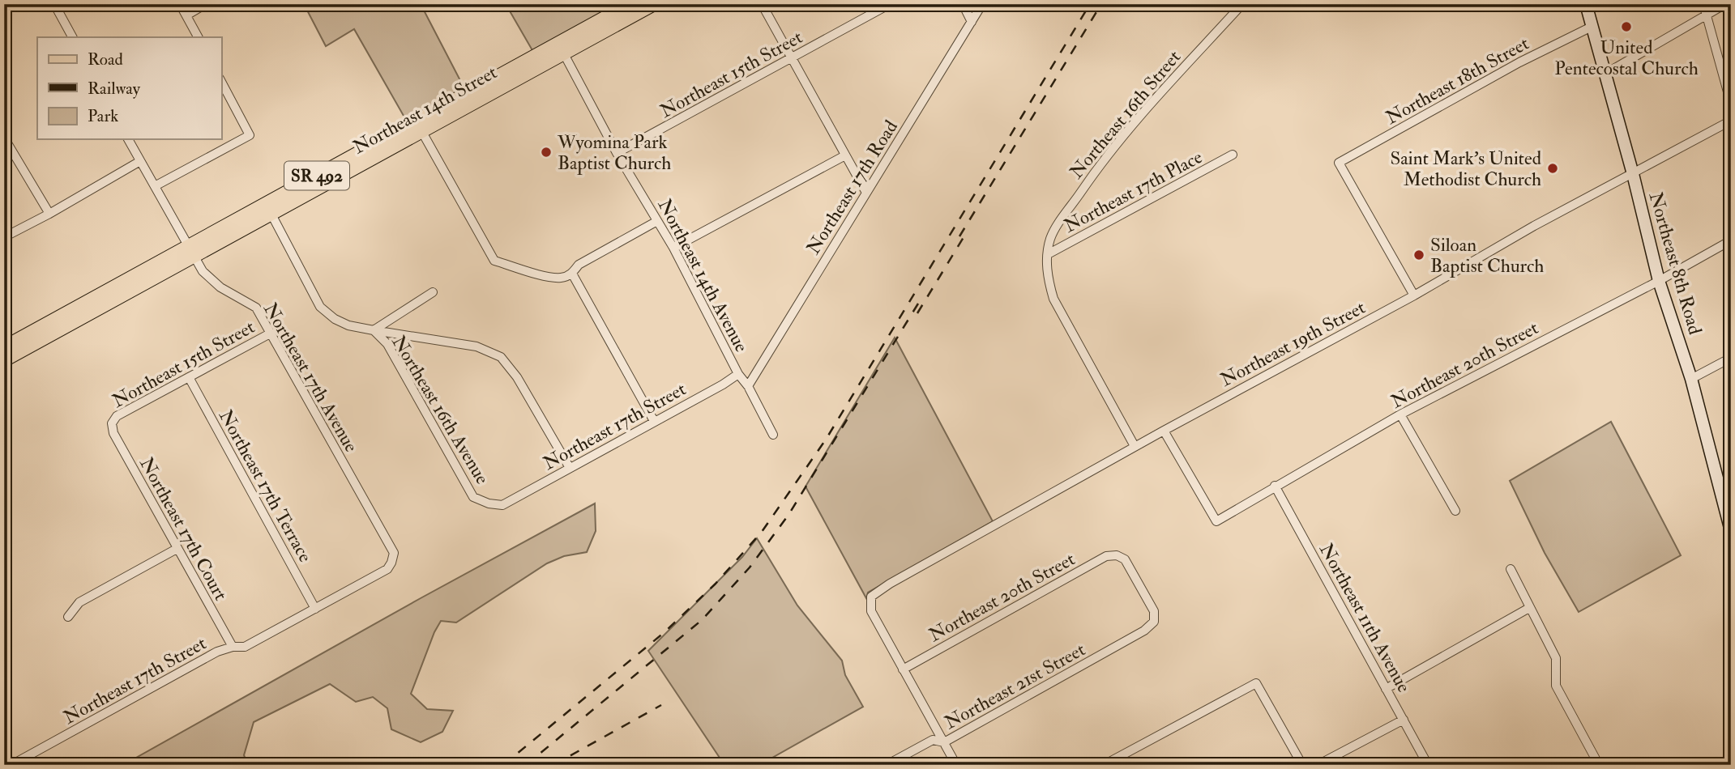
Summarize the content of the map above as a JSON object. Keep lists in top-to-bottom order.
{
  "streets": {
    "main road": ["Northeast 14th Street", "SR 492", "Northeast 8th Road"],
    "street": [
      "Northeast 15th Street",
      "Northeast 18th Street",
      "Northeast 16th Street",
      "Northeast 17th Road",
      "Northeast 17th Place",
      "Northeast 14th Avenue",
      "Northeast 19th Street",
      "Northeast 20th Street",
      "Northeast 17th Avenue",
      "Northeast 16th Avenue",
      "Northeast 17th Street",
      "Northeast 17th Terrace",
      "Northeast 17th Court",
      "Northeast 11th Avenue",
      "Northeast 21st Street"
    ]
  },
  "crossings": [
    ["Northeast 15th Street", "Northeast 14th Avenue"],
    ["Northeast 15th Street", "Northeast 17th Avenue"],
    ["Northeast 15th Street", "Northeast 17th Terrace"],
    ["Northeast 15th Street", "Northeast 17th Court"],
    ["Northeast 18th Street", "Northeast 8th Road"],
    ["Northeast 18th Street", "Northeast 19th Street"],
    ["Northeast 14th Street", "Northeast 14th Avenue"],
    ["Northeast 14th Street", "Northeast 17th Avenue"],
    ["Northeast 14th Street", "Northeast 16th Avenue"],
    ["Northeast 16th Street", "Northeast 17th Place"],
    ["Northeast 8th Road", "Northeast 19th Street"],
    ["Northeast 8th Road", "Northeast 20th Street"],
    ["Northeast 14th Avenue", "Northeast 17th Street"],
    ["Northeast 19th Street", "Northeast 20th Street"],
    ["Northeast 20th Street", "Northeast 11th Avenue"],
    ["Northeast 20th Street", "Northeast 21st Street"],
    ["Northeast 17th Avenue", "Northeast 17th Street"],
    ["Northeast 16th Avenue", "Northeast 17th Street"],
    ["Northeast 17th Street", "Northeast 17th Terrace"],
    ["Northeast 17th Street", "Northeast 17th Court"]
  ],
  "places": [
    "United Pentecostal Church",
    "Wyomina Park Baptist Church",
    "Saint Mark's United Methodist Church",
    "Siloan Baptist Church"
  ],
  "legend": ["Road", "Railway", "Park"]
}
